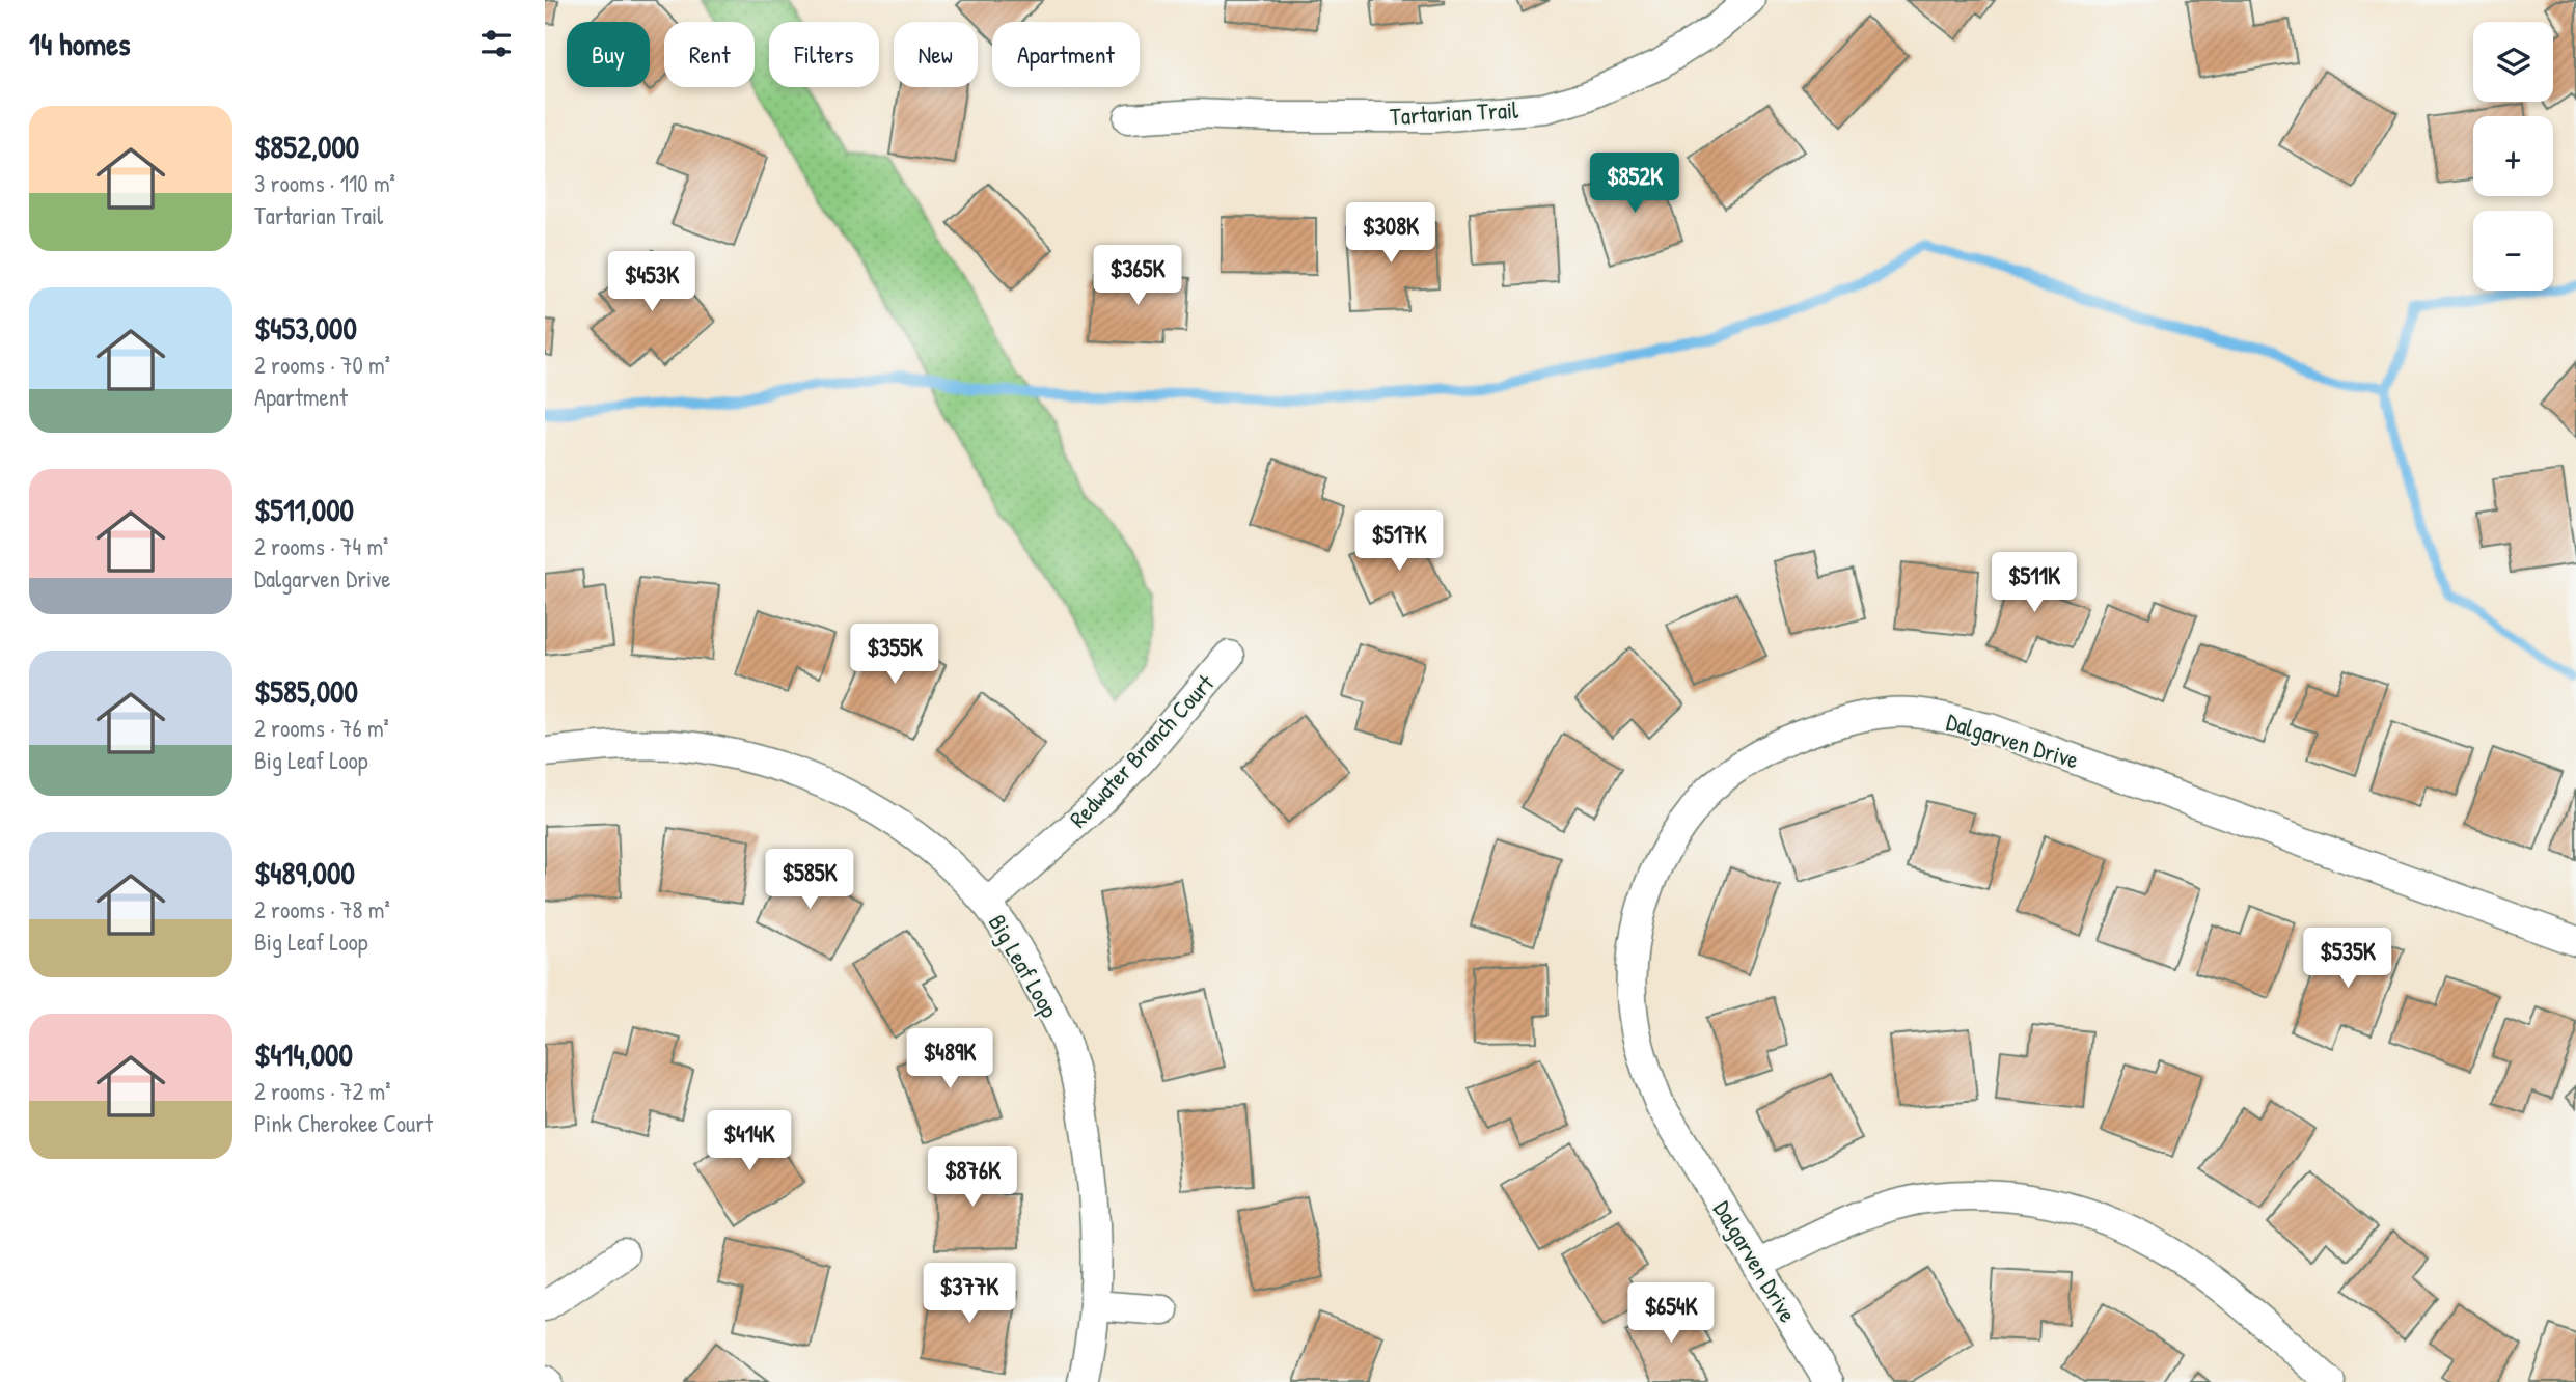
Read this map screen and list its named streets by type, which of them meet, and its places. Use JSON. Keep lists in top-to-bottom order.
{
  "streets": {
    "street": [
      "Tartarian Trail",
      "Dalgarven Drive",
      "Redwater Branch Court",
      "Big Leaf Loop"
    ]
  },
  "crossings": [
    ["Redwater Branch Court", "Big Leaf Loop"]
  ],
  "page": {
    "heading": "14 homes",
    "map_buttons": ["+", "−"],
    "chip": [
      "Buy",
      "Rent",
      "Filters",
      "New",
      "Apartment"
    ],
    "list": [
      {
        "name": "$852,000",
        "note": "3 rooms · 110 m² · Tartarian Trail"
      },
      {
        "name": "$453,000",
        "note": "2 rooms · 70 m² · Apartment"
      },
      {
        "name": "$511,000",
        "note": "2 rooms · 74 m² · Dalgarven Drive"
      },
      {
        "name": "$585,000",
        "note": "2 rooms · 76 m² · Big Leaf Loop"
      },
      {
        "name": "$489,000",
        "note": "2 rooms · 78 m² · Big Leaf Loop"
      },
      {
        "name": "$414,000",
        "note": "2 rooms · 72 m² · Pink Cherokee Court"
      }
    ],
    "price": [
      "$852K",
      "$308K",
      "$365K",
      "$453K",
      "$517K",
      "$511K",
      "$355K",
      "$585K",
      "$535K",
      "$489K",
      "$414K",
      "$876K",
      "$377K",
      "$654K"
    ]
  }
}
